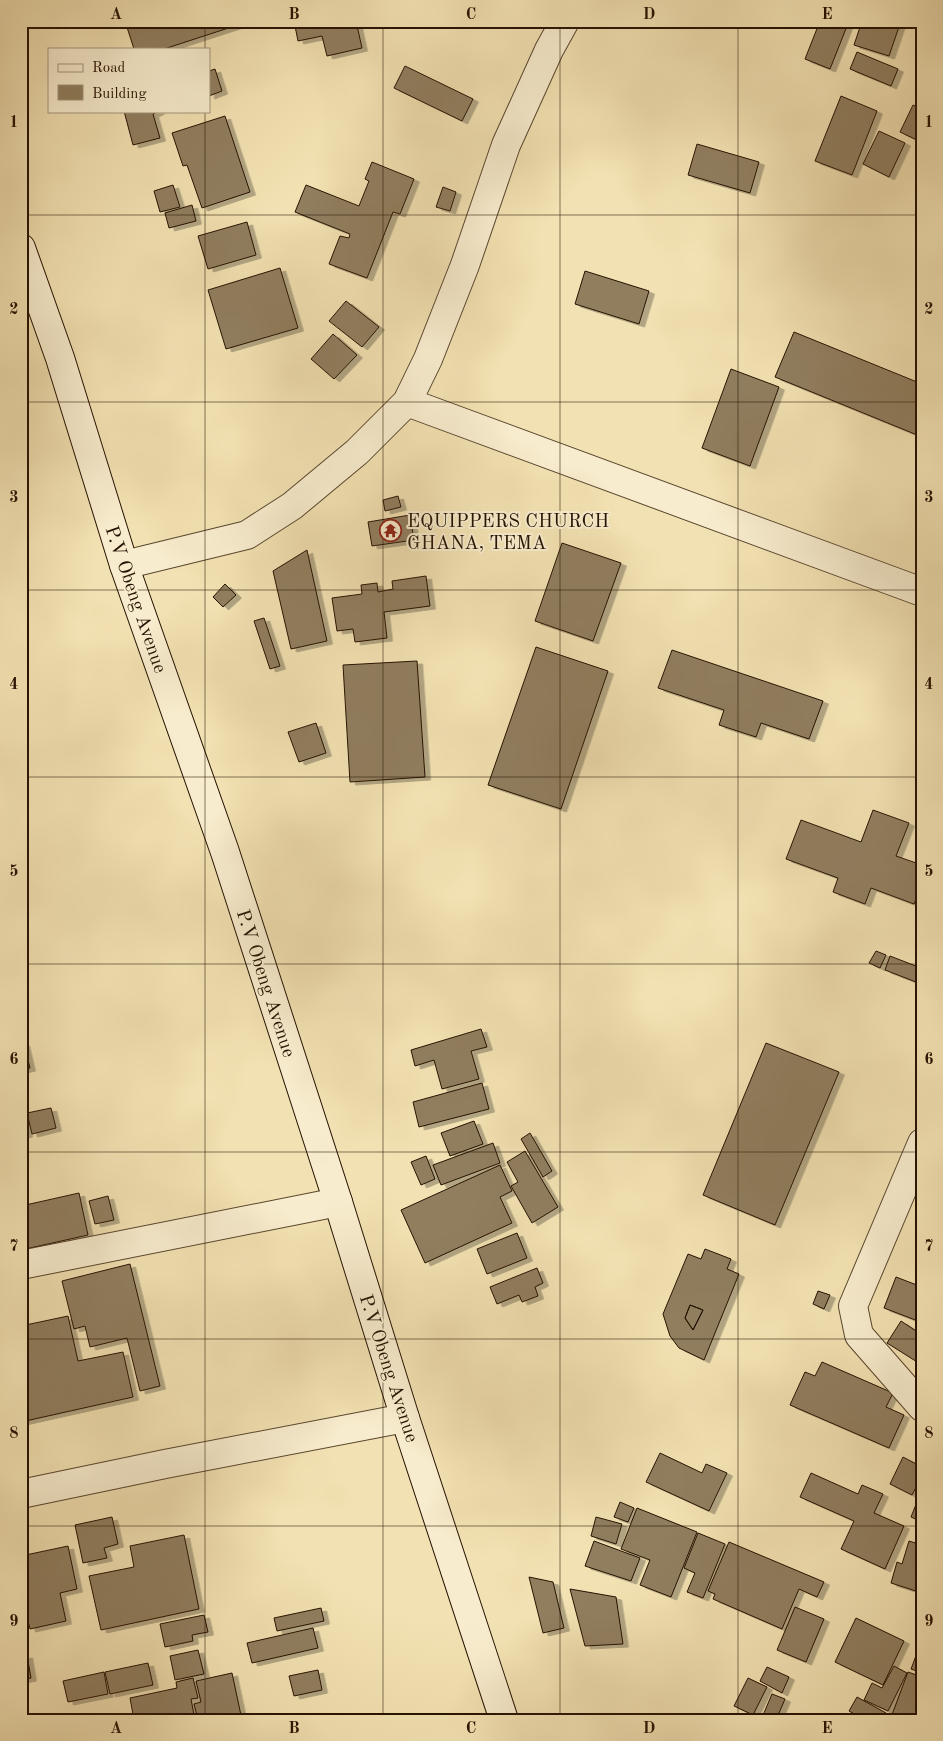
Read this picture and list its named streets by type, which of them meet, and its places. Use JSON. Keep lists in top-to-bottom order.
{
  "streets": {
    "street": ["P.V Obeng Avenue"]
  },
  "places": {
    "temple": ["EQUIPPERS CHURCH GHANA, TEMA"]
  },
  "legend": ["Road", "Building"],
  "grid": {
    "columns": [
      "A",
      "B",
      "C",
      "D",
      "E"
    ],
    "rows": [
      "1",
      "2",
      "3",
      "4",
      "5",
      "6",
      "7",
      "8",
      "9"
    ]
  }
}
